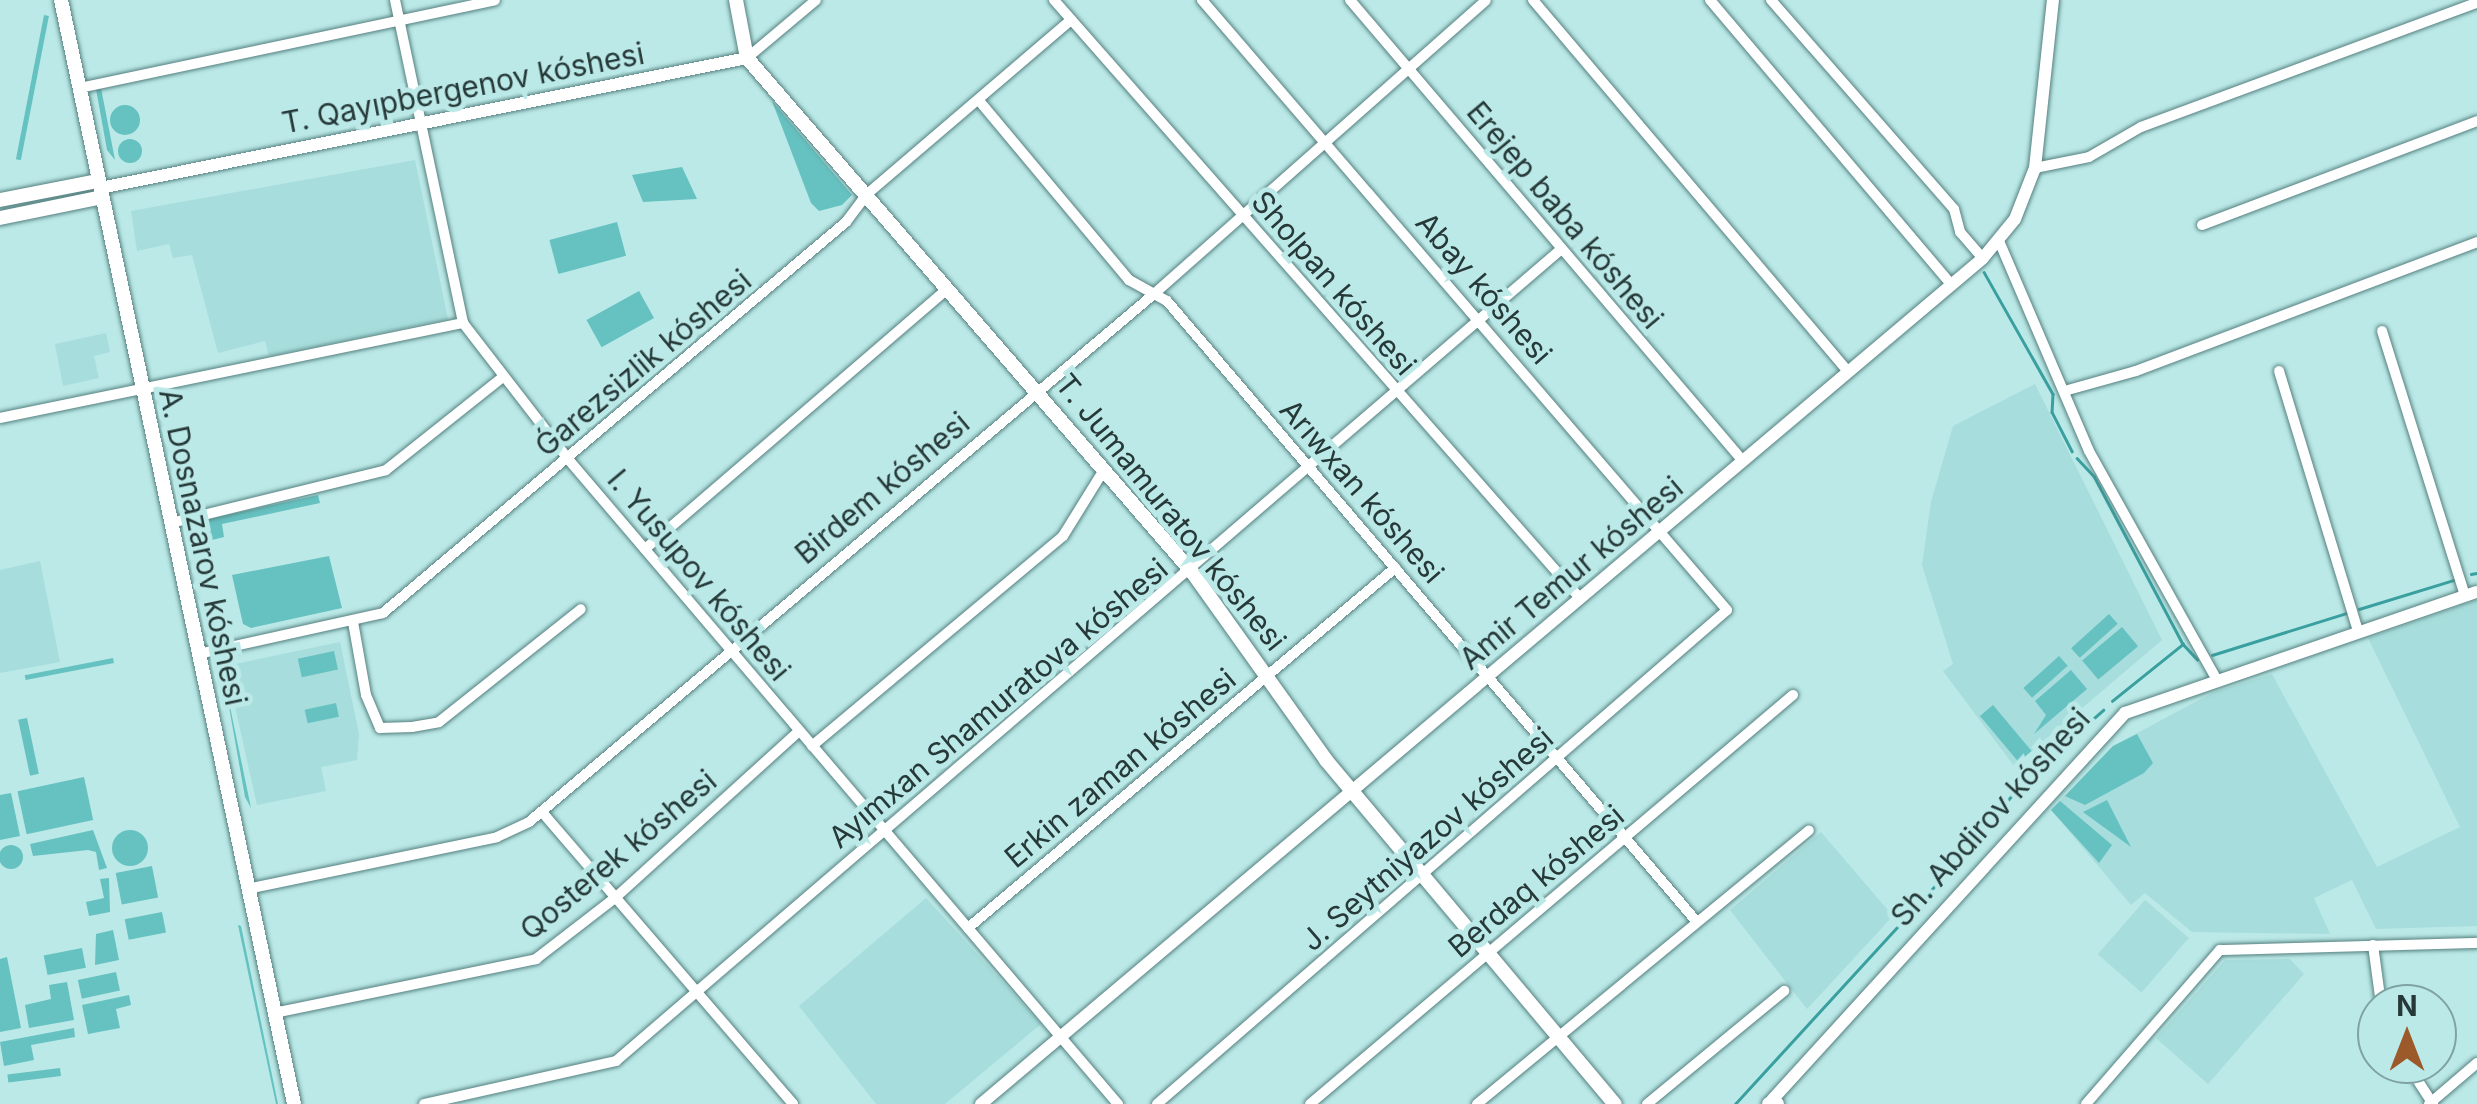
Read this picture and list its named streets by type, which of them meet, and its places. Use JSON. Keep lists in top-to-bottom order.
{
  "streets": {
    "main road": ["T. Qayıpbergenov kóshesi", "T. Jumamuratov kóshesi", "A. Dosnazarov kóshesi"],
    "street": [
      "Erejep baba kóshesi",
      "Sholpan kóshesi",
      "Abay kóshesi",
      "Ǵarezsizlik kóshesi",
      "Birdem kóshesi",
      "Arıwxan kóshesi",
      "Amir Temur kóshesi",
      "I. Yusupov kóshesi",
      "Ayımxan Shamuratova kóshesi",
      "Erkin zaman kóshesi",
      "Sh. Abdirov kóshesi",
      "J. Seytniyazov kóshesi",
      "Qosterek kóshesi",
      "Berdaq kóshesi"
    ]
  },
  "crossings": [
    ["T. Qayıpbergenov kóshesi", "T. Jumamuratov kóshesi"],
    ["T. Qayıpbergenov kóshesi", "A. Dosnazarov kóshesi"],
    ["T. Qayıpbergenov kóshesi", "I. Yusupov kóshesi"],
    ["Erejep baba kóshesi", "Birdem kóshesi"],
    ["Erejep baba kóshesi", "Amir Temur kóshesi"],
    ["Erejep baba kóshesi", "Ayımxan Shamuratova kóshesi"],
    ["Sholpan kóshesi", "Ǵarezsizlik kóshesi"],
    ["Sholpan kóshesi", "Birdem kóshesi"],
    ["Sholpan kóshesi", "Amir Temur kóshesi"],
    ["Sholpan kóshesi", "Ayımxan Shamuratova kóshesi"],
    ["Abay kóshesi", "Birdem kóshesi"],
    ["Abay kóshesi", "Amir Temur kóshesi"],
    ["Abay kóshesi", "Ayımxan Shamuratova kóshesi"],
    ["Abay kóshesi", "J. Seytniyazov kóshesi"],
    ["Ǵarezsizlik kóshesi", "Arıwxan kóshesi"],
    ["Ǵarezsizlik kóshesi", "T. Jumamuratov kóshesi"],
    ["Ǵarezsizlik kóshesi", "A. Dosnazarov kóshesi"],
    ["Ǵarezsizlik kóshesi", "I. Yusupov kóshesi"],
    ["Birdem kóshesi", "Arıwxan kóshesi"],
    ["Birdem kóshesi", "T. Jumamuratov kóshesi"],
    ["Birdem kóshesi", "A. Dosnazarov kóshesi"],
    ["Birdem kóshesi", "I. Yusupov kóshesi"],
    ["Arıwxan kóshesi", "Amir Temur kóshesi"],
    ["Arıwxan kóshesi", "Ayımxan Shamuratova kóshesi"],
    ["Arıwxan kóshesi", "Erkin zaman kóshesi"],
    ["Arıwxan kóshesi", "J. Seytniyazov kóshesi"],
    ["Arıwxan kóshesi", "Berdaq kóshesi"],
    ["T. Jumamuratov kóshesi", "Amir Temur kóshesi"],
    ["T. Jumamuratov kóshesi", "Ayımxan Shamuratova kóshesi"],
    ["T. Jumamuratov kóshesi", "Erkin zaman kóshesi"],
    ["T. Jumamuratov kóshesi", "J. Seytniyazov kóshesi"],
    ["T. Jumamuratov kóshesi", "Berdaq kóshesi"],
    ["A. Dosnazarov kóshesi", "Qosterek kóshesi"],
    ["Amir Temur kóshesi", "I. Yusupov kóshesi"],
    ["I. Yusupov kóshesi", "Ayımxan Shamuratova kóshesi"],
    ["I. Yusupov kóshesi", "Erkin zaman kóshesi"],
    ["I. Yusupov kóshesi", "Qosterek kóshesi"]
  ],
  "north": "top"
}
